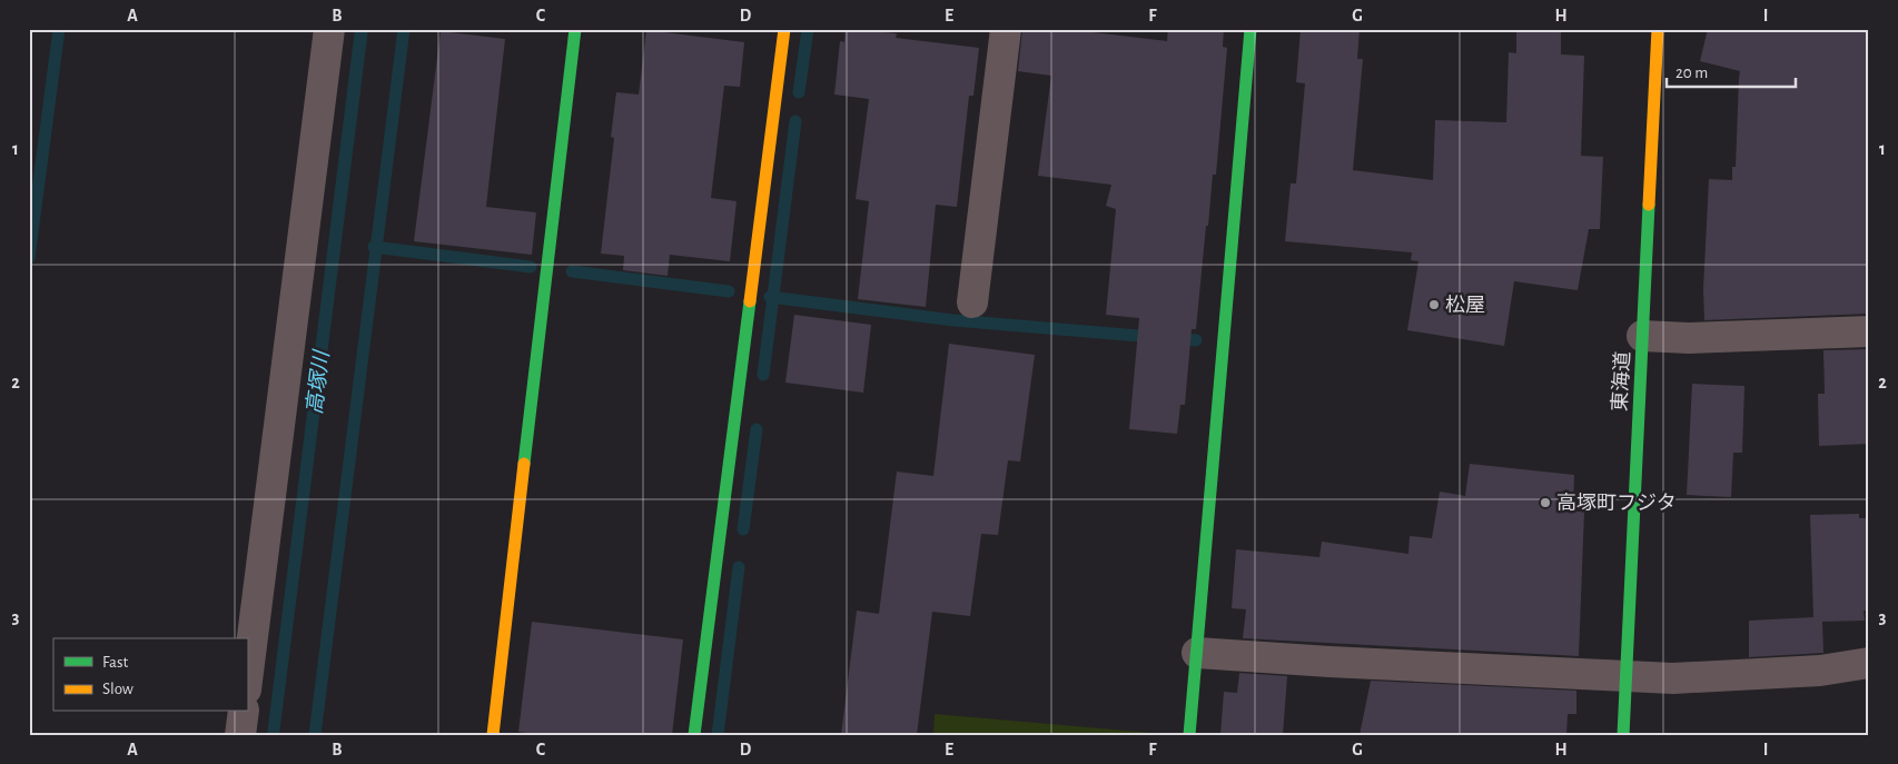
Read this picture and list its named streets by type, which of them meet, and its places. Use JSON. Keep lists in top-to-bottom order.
{
  "streets": {
    "main road": ["東海道"]
  },
  "water": ["高塚川"],
  "places": ["松屋", "高塚町フジタ"],
  "legend": ["Fast", "Slow"],
  "scale_bar": "20 m",
  "grid": {
    "columns": [
      "A",
      "B",
      "C",
      "D",
      "E",
      "F",
      "G",
      "H",
      "I"
    ],
    "rows": ["1", "2", "3"]
  }
}
